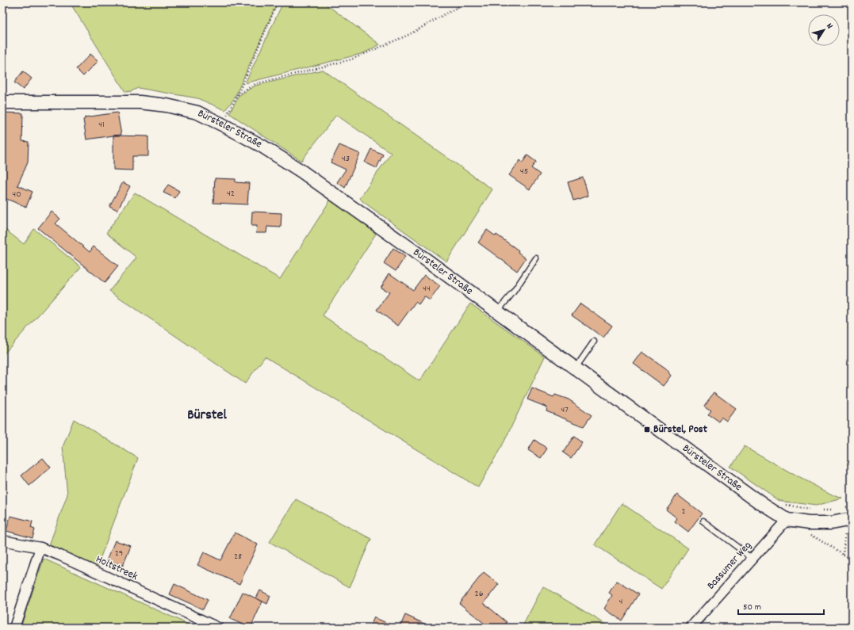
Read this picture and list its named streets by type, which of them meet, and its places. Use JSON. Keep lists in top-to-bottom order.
{
  "streets": {
    "street": ["Bürsteler Straße", "Bassumer Weg", "Holtstreek"]
  },
  "crossings": [
    ["Bürsteler Straße", "Bassumer Weg"]
  ],
  "districts": ["Bürstel"],
  "places": {
    "transit": ["Bürstel, Post"]
  },
  "house_numbers": [
    "41",
    "43",
    "45",
    "42",
    "40",
    "44",
    "47",
    "2",
    "29",
    "28",
    "26",
    "4"
  ],
  "scale_bar": "50 m",
  "north": "top right"
}
